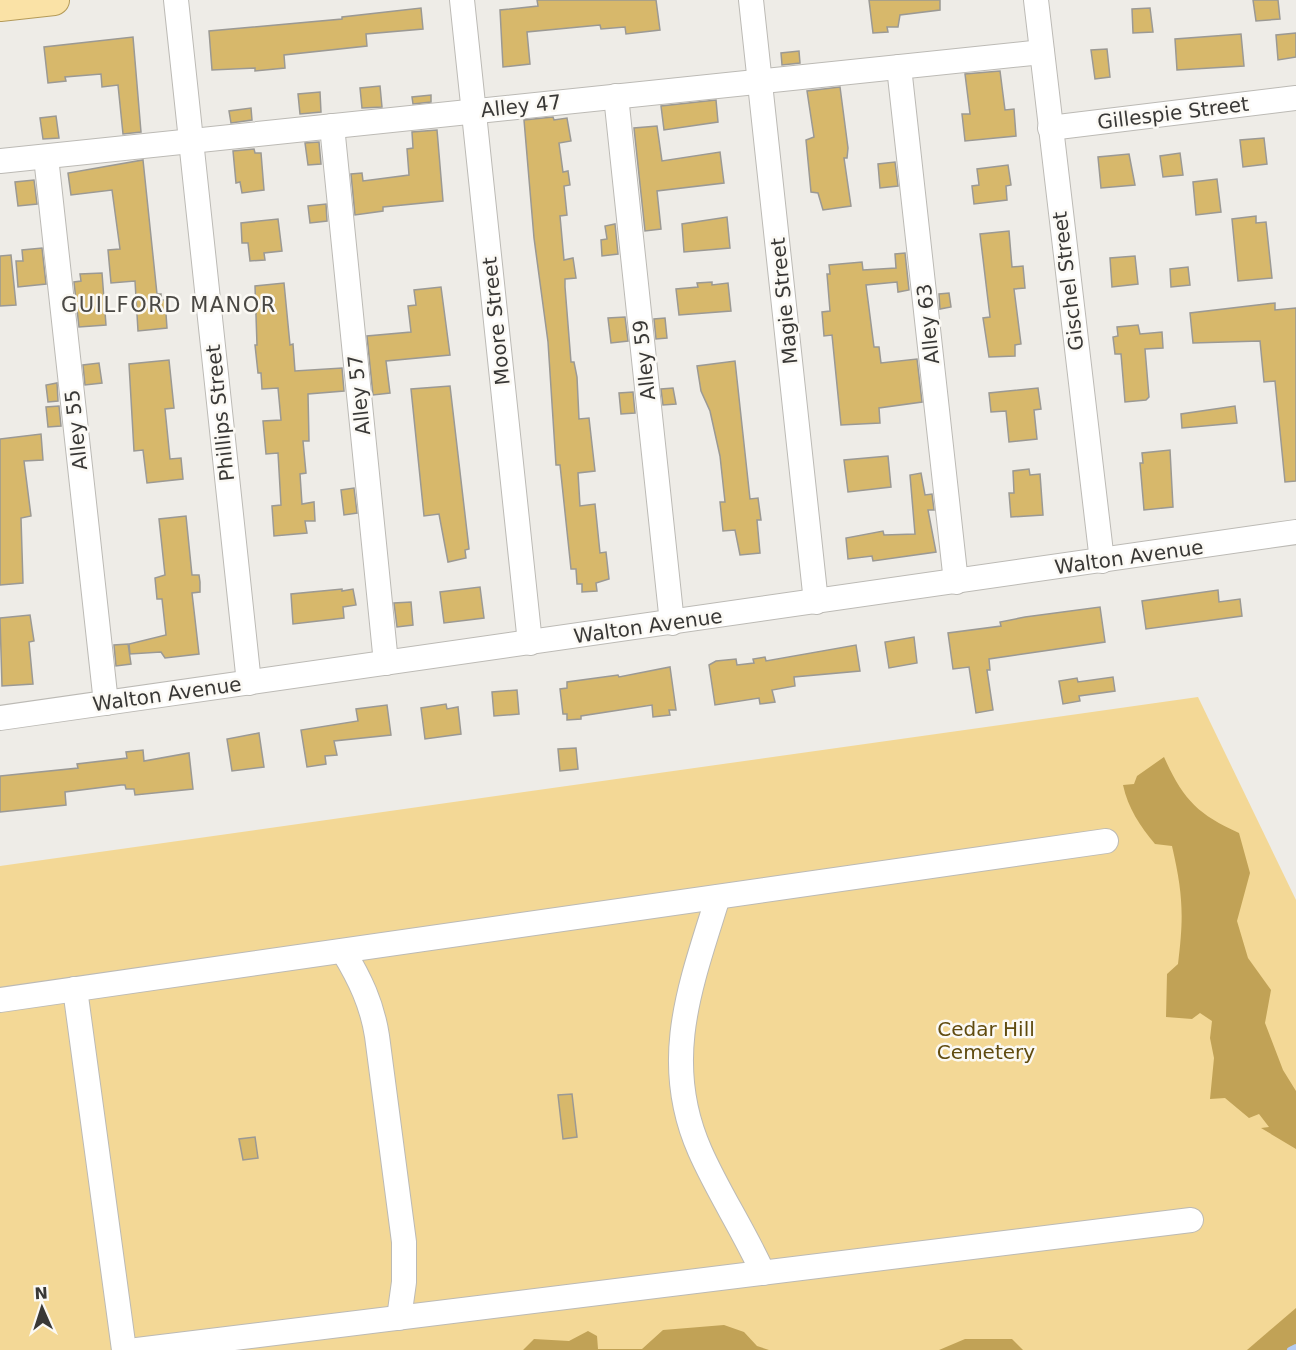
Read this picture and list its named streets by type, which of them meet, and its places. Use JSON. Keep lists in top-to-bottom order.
{
  "streets": {
    "street": [
      "Alley 47",
      "Gillespie Street",
      "Gischel Street",
      "Magie Street",
      "Moore Street",
      "Alley 63",
      "Alley 59",
      "Alley 57",
      "Phillips Street",
      "Alley 55",
      "Walton Avenue"
    ]
  },
  "crossings": [
    ["Alley 47", "Gischel Street"],
    ["Alley 47", "Magie Street"],
    ["Alley 47", "Moore Street"],
    ["Alley 47", "Alley 63"],
    ["Alley 47", "Alley 59"],
    ["Alley 47", "Alley 57"],
    ["Alley 47", "Phillips Street"],
    ["Alley 47", "Alley 55"],
    ["Gillespie Street", "Gischel Street"],
    ["Gischel Street", "Walton Avenue"],
    ["Magie Street", "Walton Avenue"],
    ["Moore Street", "Walton Avenue"],
    ["Alley 63", "Walton Avenue"],
    ["Alley 59", "Walton Avenue"],
    ["Alley 57", "Walton Avenue"],
    ["Phillips Street", "Walton Avenue"],
    ["Alley 55", "Walton Avenue"]
  ],
  "districts": ["GUILFORD MANOR"],
  "parks": ["Cedar Hill Cemetery"],
  "north": "top"
}
